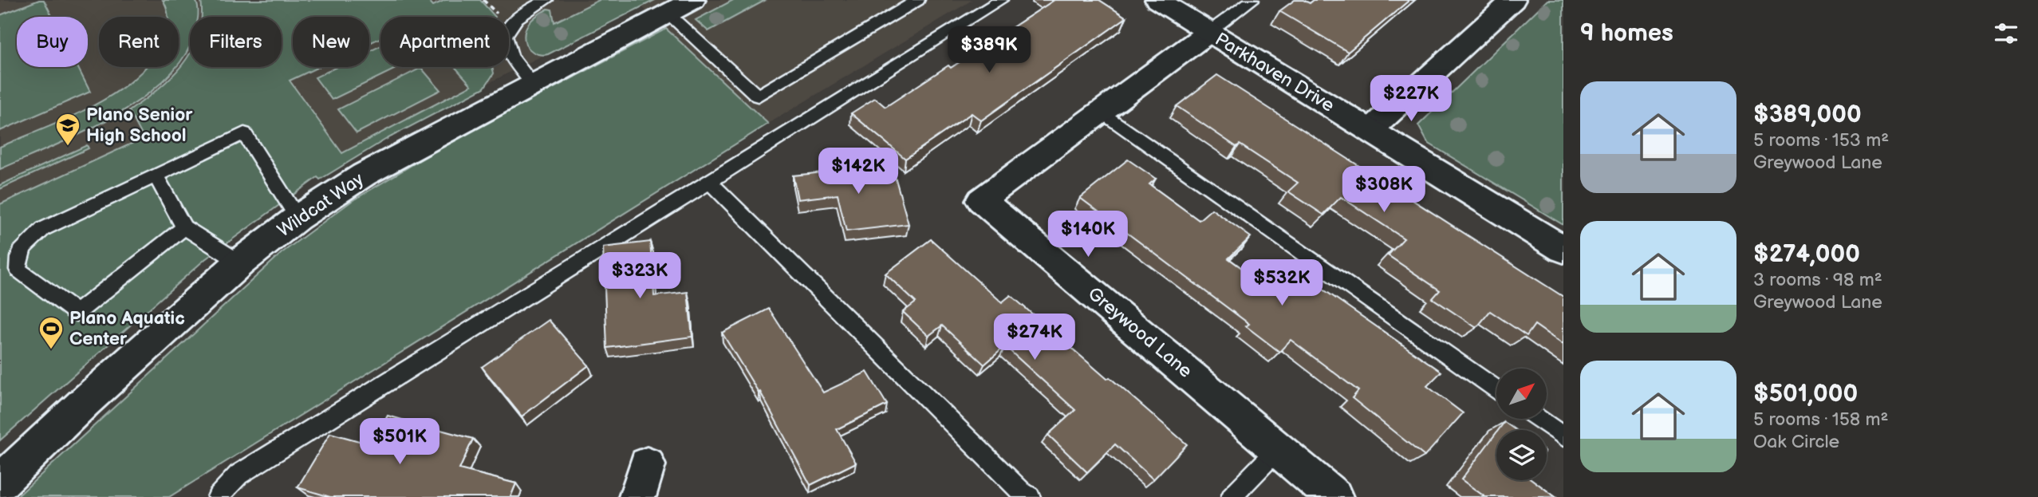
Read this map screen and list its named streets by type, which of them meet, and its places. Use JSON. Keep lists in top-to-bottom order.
{
  "streets": {
    "street": ["Parkhaven Drive", "Wildcat Way", "Greywood Lane"]
  },
  "crossings": [
    ["Parkhaven Drive", "Greywood Lane"]
  ],
  "places": {
    "school or university": ["Plano Senior High School"],
    "sports": ["Plano Aquatic Center"]
  },
  "north": "top right",
  "page": {
    "heading": "9 homes",
    "chip": [
      "Buy",
      "Rent",
      "Filters",
      "New",
      "Apartment"
    ],
    "price": [
      "$389K",
      "$227K",
      "$142K",
      "$308K",
      "$140K",
      "$323K",
      "$532K",
      "$274K",
      "$501K"
    ],
    "list": [
      {
        "name": "$389,000",
        "note": "5 rooms · 153 m² · Greywood Lane"
      },
      {
        "name": "$274,000",
        "note": "3 rooms · 98 m² · Greywood Lane"
      },
      {
        "name": "$501,000",
        "note": "5 rooms · 158 m² · Oak Circle"
      }
    ]
  }
}
